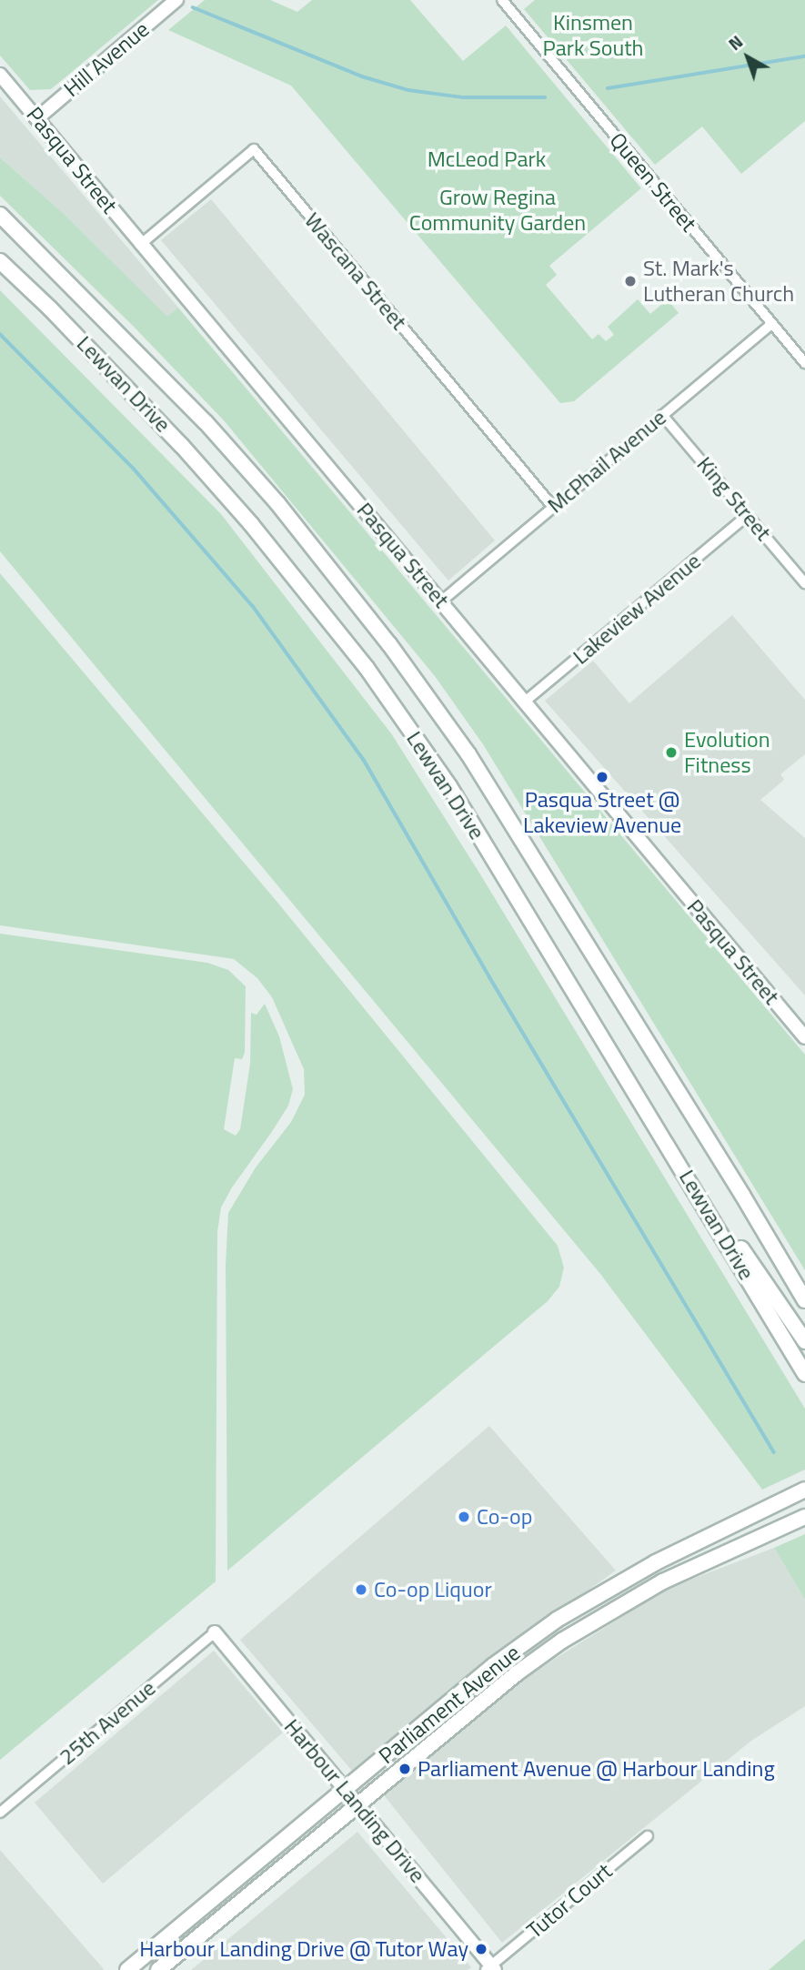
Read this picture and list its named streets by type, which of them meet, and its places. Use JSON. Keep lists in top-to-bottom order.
{
  "streets": {
    "main road": ["Lewvan Drive", "Parliament Avenue"],
    "street": [
      "Hill Avenue",
      "Pasqua Street",
      "Queen Street",
      "Wascana Street",
      "McPhail Avenue",
      "King Street",
      "Lakeview Avenue",
      "25th Avenue",
      "Harbour Landing Drive",
      "Tutor Court"
    ]
  },
  "crossings": [
    ["Hill Avenue", "Pasqua Street"],
    ["Pasqua Street", "Wascana Street"],
    ["Pasqua Street", "McPhail Avenue"],
    ["Pasqua Street", "Lakeview Avenue"],
    ["Queen Street", "McPhail Avenue"],
    ["Wascana Street", "McPhail Avenue"],
    ["McPhail Avenue", "King Street"],
    ["King Street", "Lakeview Avenue"],
    ["Parliament Avenue", "Harbour Landing Drive"],
    ["25th Avenue", "Harbour Landing Drive"],
    ["Harbour Landing Drive", "Tutor Court"]
  ],
  "parks": ["Kinsmen Park South", "McLeod Park", "Grow Regina Community Garden"],
  "places": [
    "St. Mark's Lutheran Church",
    "Evolution Fitness",
    "Pasqua Street @ Lakeview Avenue",
    "Co-op",
    "Co-op Liquor",
    "Parliament Avenue @ Harbour Landing",
    "Harbour Landing Drive @ Tutor Way"
  ],
  "north": "top left"
}
